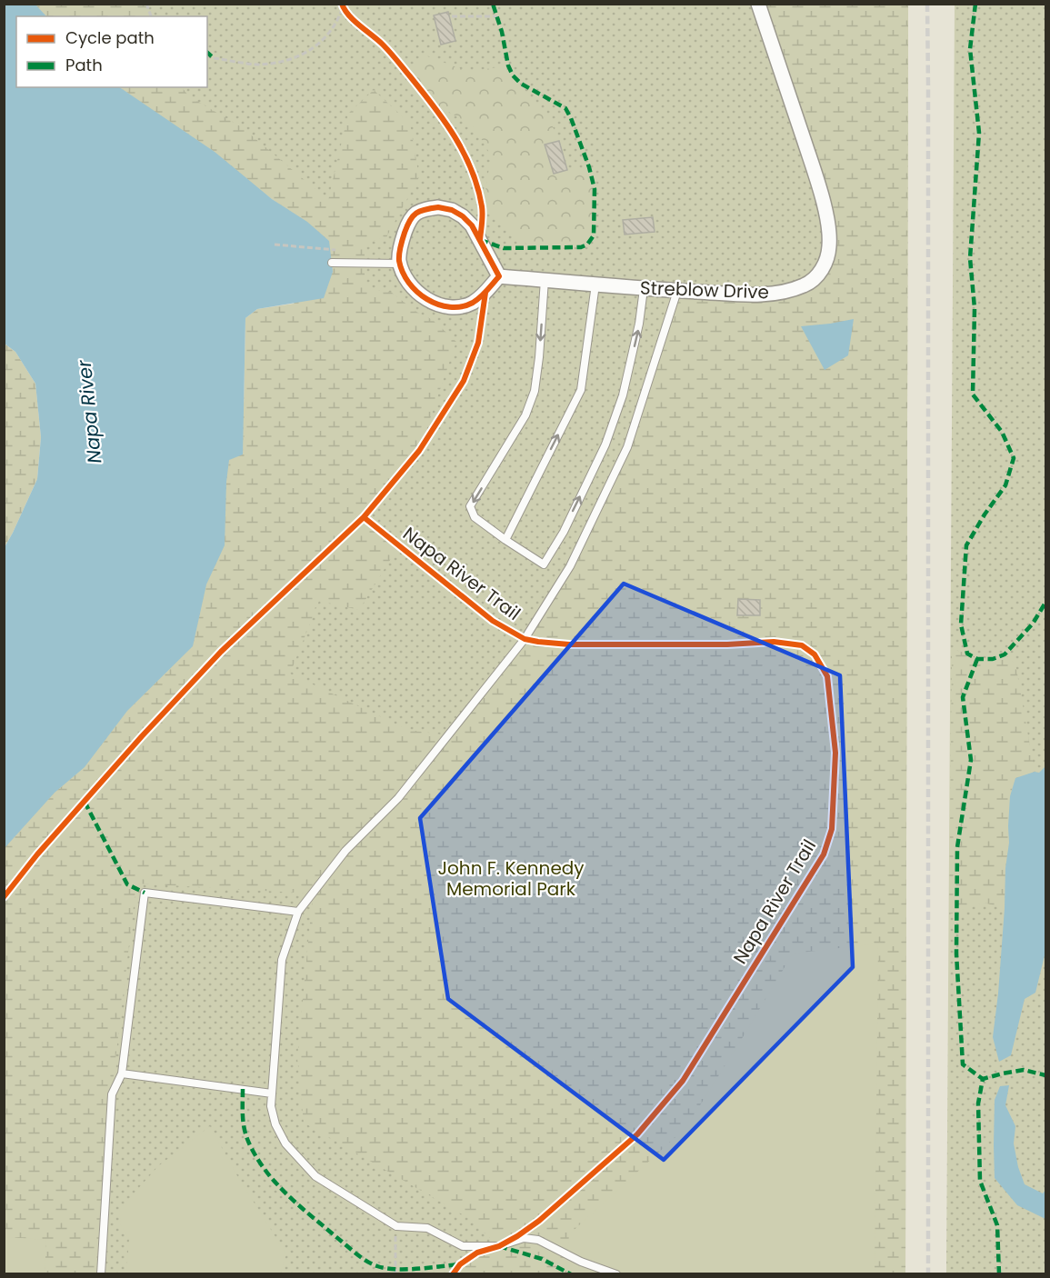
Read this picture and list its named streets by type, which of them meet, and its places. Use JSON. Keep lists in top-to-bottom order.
{
  "streets": {
    "street": ["Streblow Drive"],
    "cycle path": ["Napa River Trail"]
  },
  "water": ["Napa River"],
  "parks": ["John F. Kennedy Memorial Park"],
  "legend": ["Cycle path", "Path"]
}
